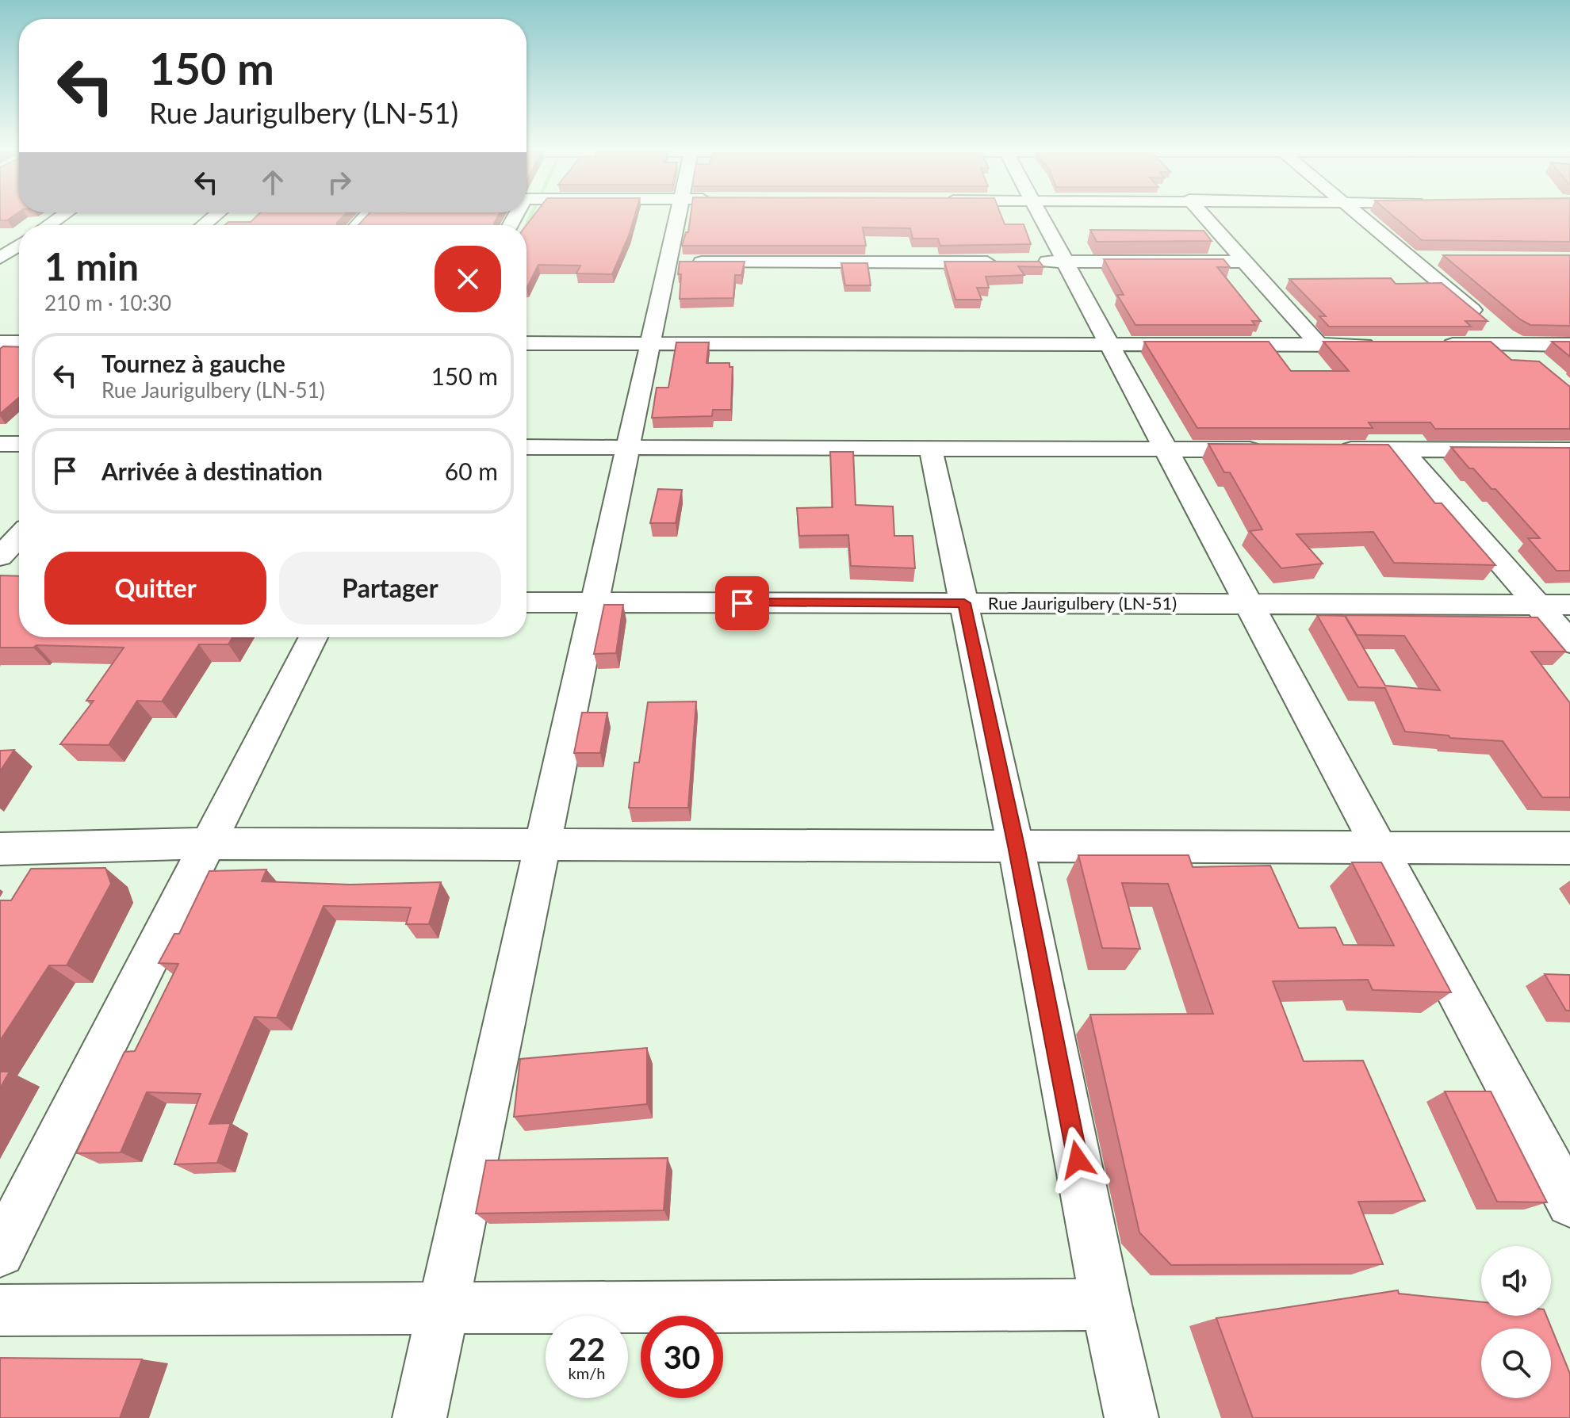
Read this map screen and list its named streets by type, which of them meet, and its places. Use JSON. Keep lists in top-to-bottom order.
{
  "streets": {
    "street": ["Rue Jaurigulbery (LN-51)"]
  },
  "page": {
    "turn": ["150 m", "Rue Jaurigulbery (LN-51)"],
    "heading": ["1 min", "210 m · 10:30"],
    "list": [
      {
        "name": "Tournez à gauche",
        "note": "Rue Jaurigulbery (LN-51)",
        "value": "150 m"
      },
      {
        "name": "Arrivée à destination",
        "value": "60 m"
      }
    ],
    "buttons": ["Quitter", "Partager"],
    "speed": "22 km/h",
    "limit": "30"
  }
}
